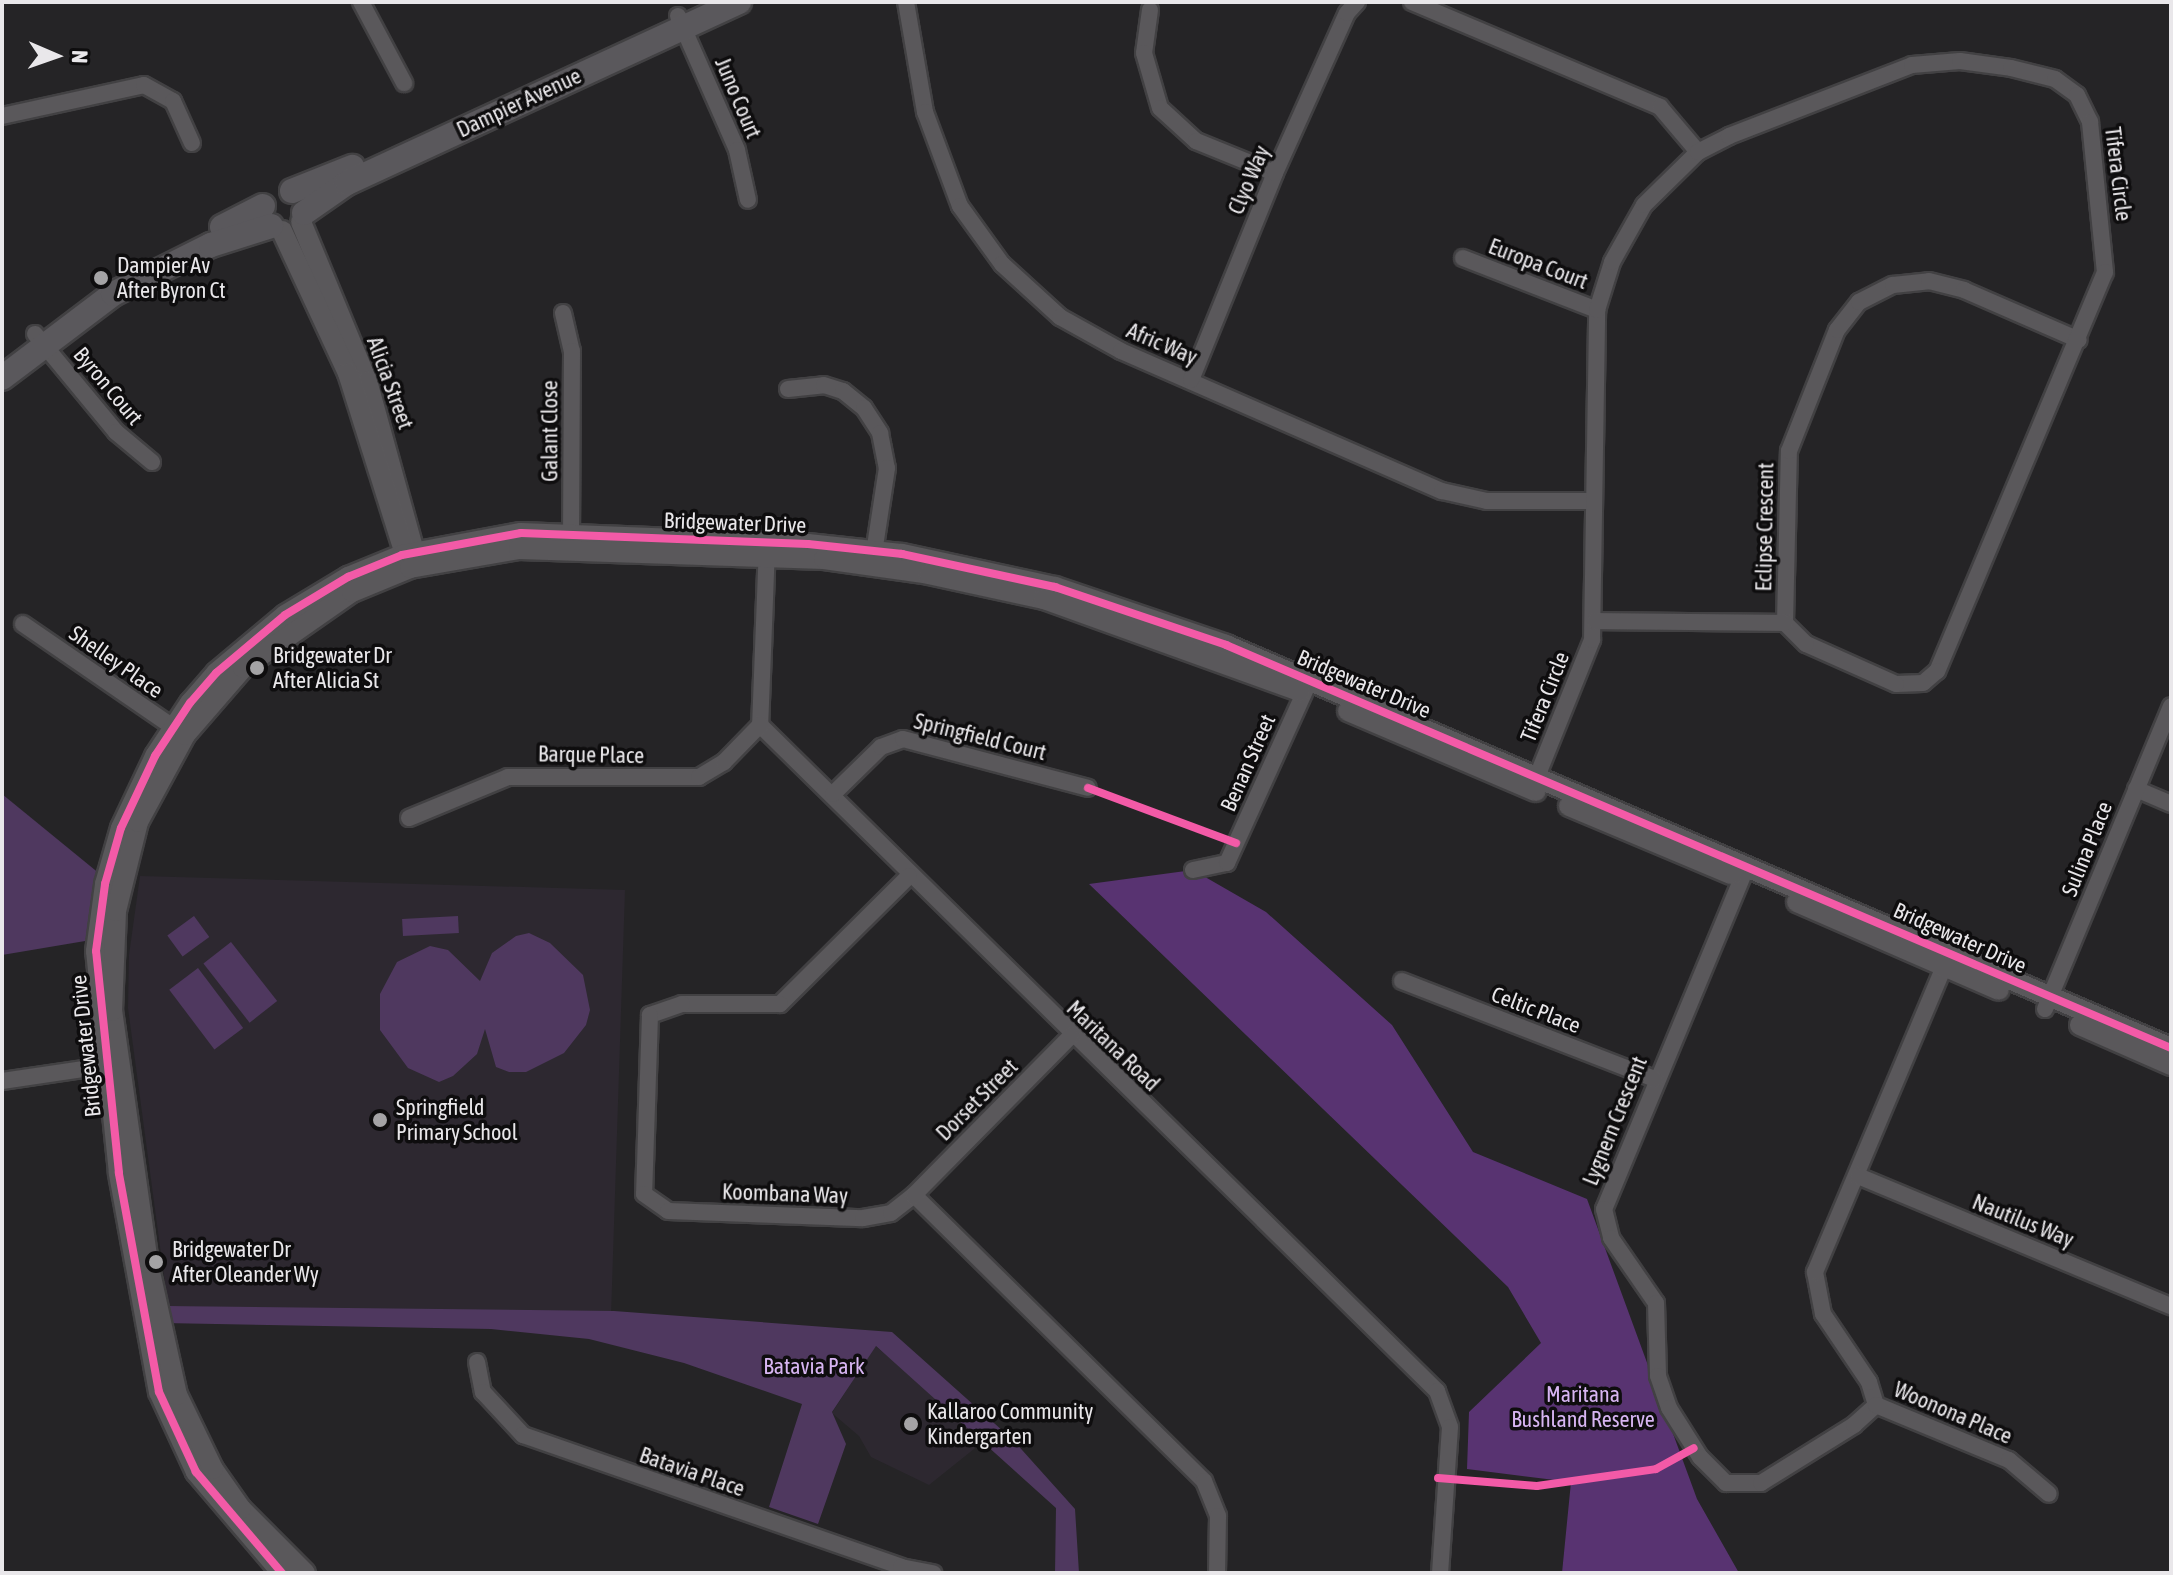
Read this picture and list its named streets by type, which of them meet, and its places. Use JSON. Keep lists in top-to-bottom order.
{
  "streets": {
    "main road": ["Dampier Avenue"],
    "street": [
      "Juno Court",
      "Tifera Circle",
      "Clyo Way",
      "Europa Court",
      "Afric Way",
      "Alicia Street",
      "Byron Court",
      "Galant Close",
      "Bridgewater Drive",
      "Eclipse Crescent",
      "Shelley Place",
      "Springfield Court",
      "Barque Place",
      "Benan Street",
      "Sulina Place",
      "Celtic Place",
      "Maritana Road",
      "Dorset Street",
      "Lygnern Crescent",
      "Koombana Way",
      "Nautilus Way",
      "Woonona Place",
      "Batavia Place"
    ]
  },
  "crossings": [
    ["Juno Court", "Dampier Avenue"],
    ["Dampier Avenue", "Alicia Street"],
    ["Dampier Avenue", "Byron Court"],
    ["Tifera Circle", "Europa Court"],
    ["Tifera Circle", "Afric Way"],
    ["Tifera Circle", "Bridgewater Drive"],
    ["Tifera Circle", "Eclipse Crescent"],
    ["Clyo Way", "Afric Way"],
    ["Alicia Street", "Bridgewater Drive"],
    ["Galant Close", "Bridgewater Drive"],
    ["Bridgewater Drive", "Shelley Place"],
    ["Bridgewater Drive", "Benan Street"],
    ["Bridgewater Drive", "Sulina Place"],
    ["Bridgewater Drive", "Lygnern Crescent"],
    ["Springfield Court", "Maritana Road"],
    ["Barque Place", "Maritana Road"],
    ["Celtic Place", "Lygnern Crescent"],
    ["Maritana Road", "Dorset Street"],
    ["Maritana Road", "Koombana Way"],
    ["Dorset Street", "Koombana Way"],
    ["Lygnern Crescent", "Woonona Place"]
  ],
  "parks": ["Batavia Park", "Maritana Bushland Reserve"],
  "places": [
    "Dampier Av After Byron Ct",
    "Bridgewater Dr After Alicia St",
    "Springfield Primary School",
    "Bridgewater Dr After Oleander Wy",
    "Kallaroo Community Kindergarten"
  ],
  "north": "right"
}
